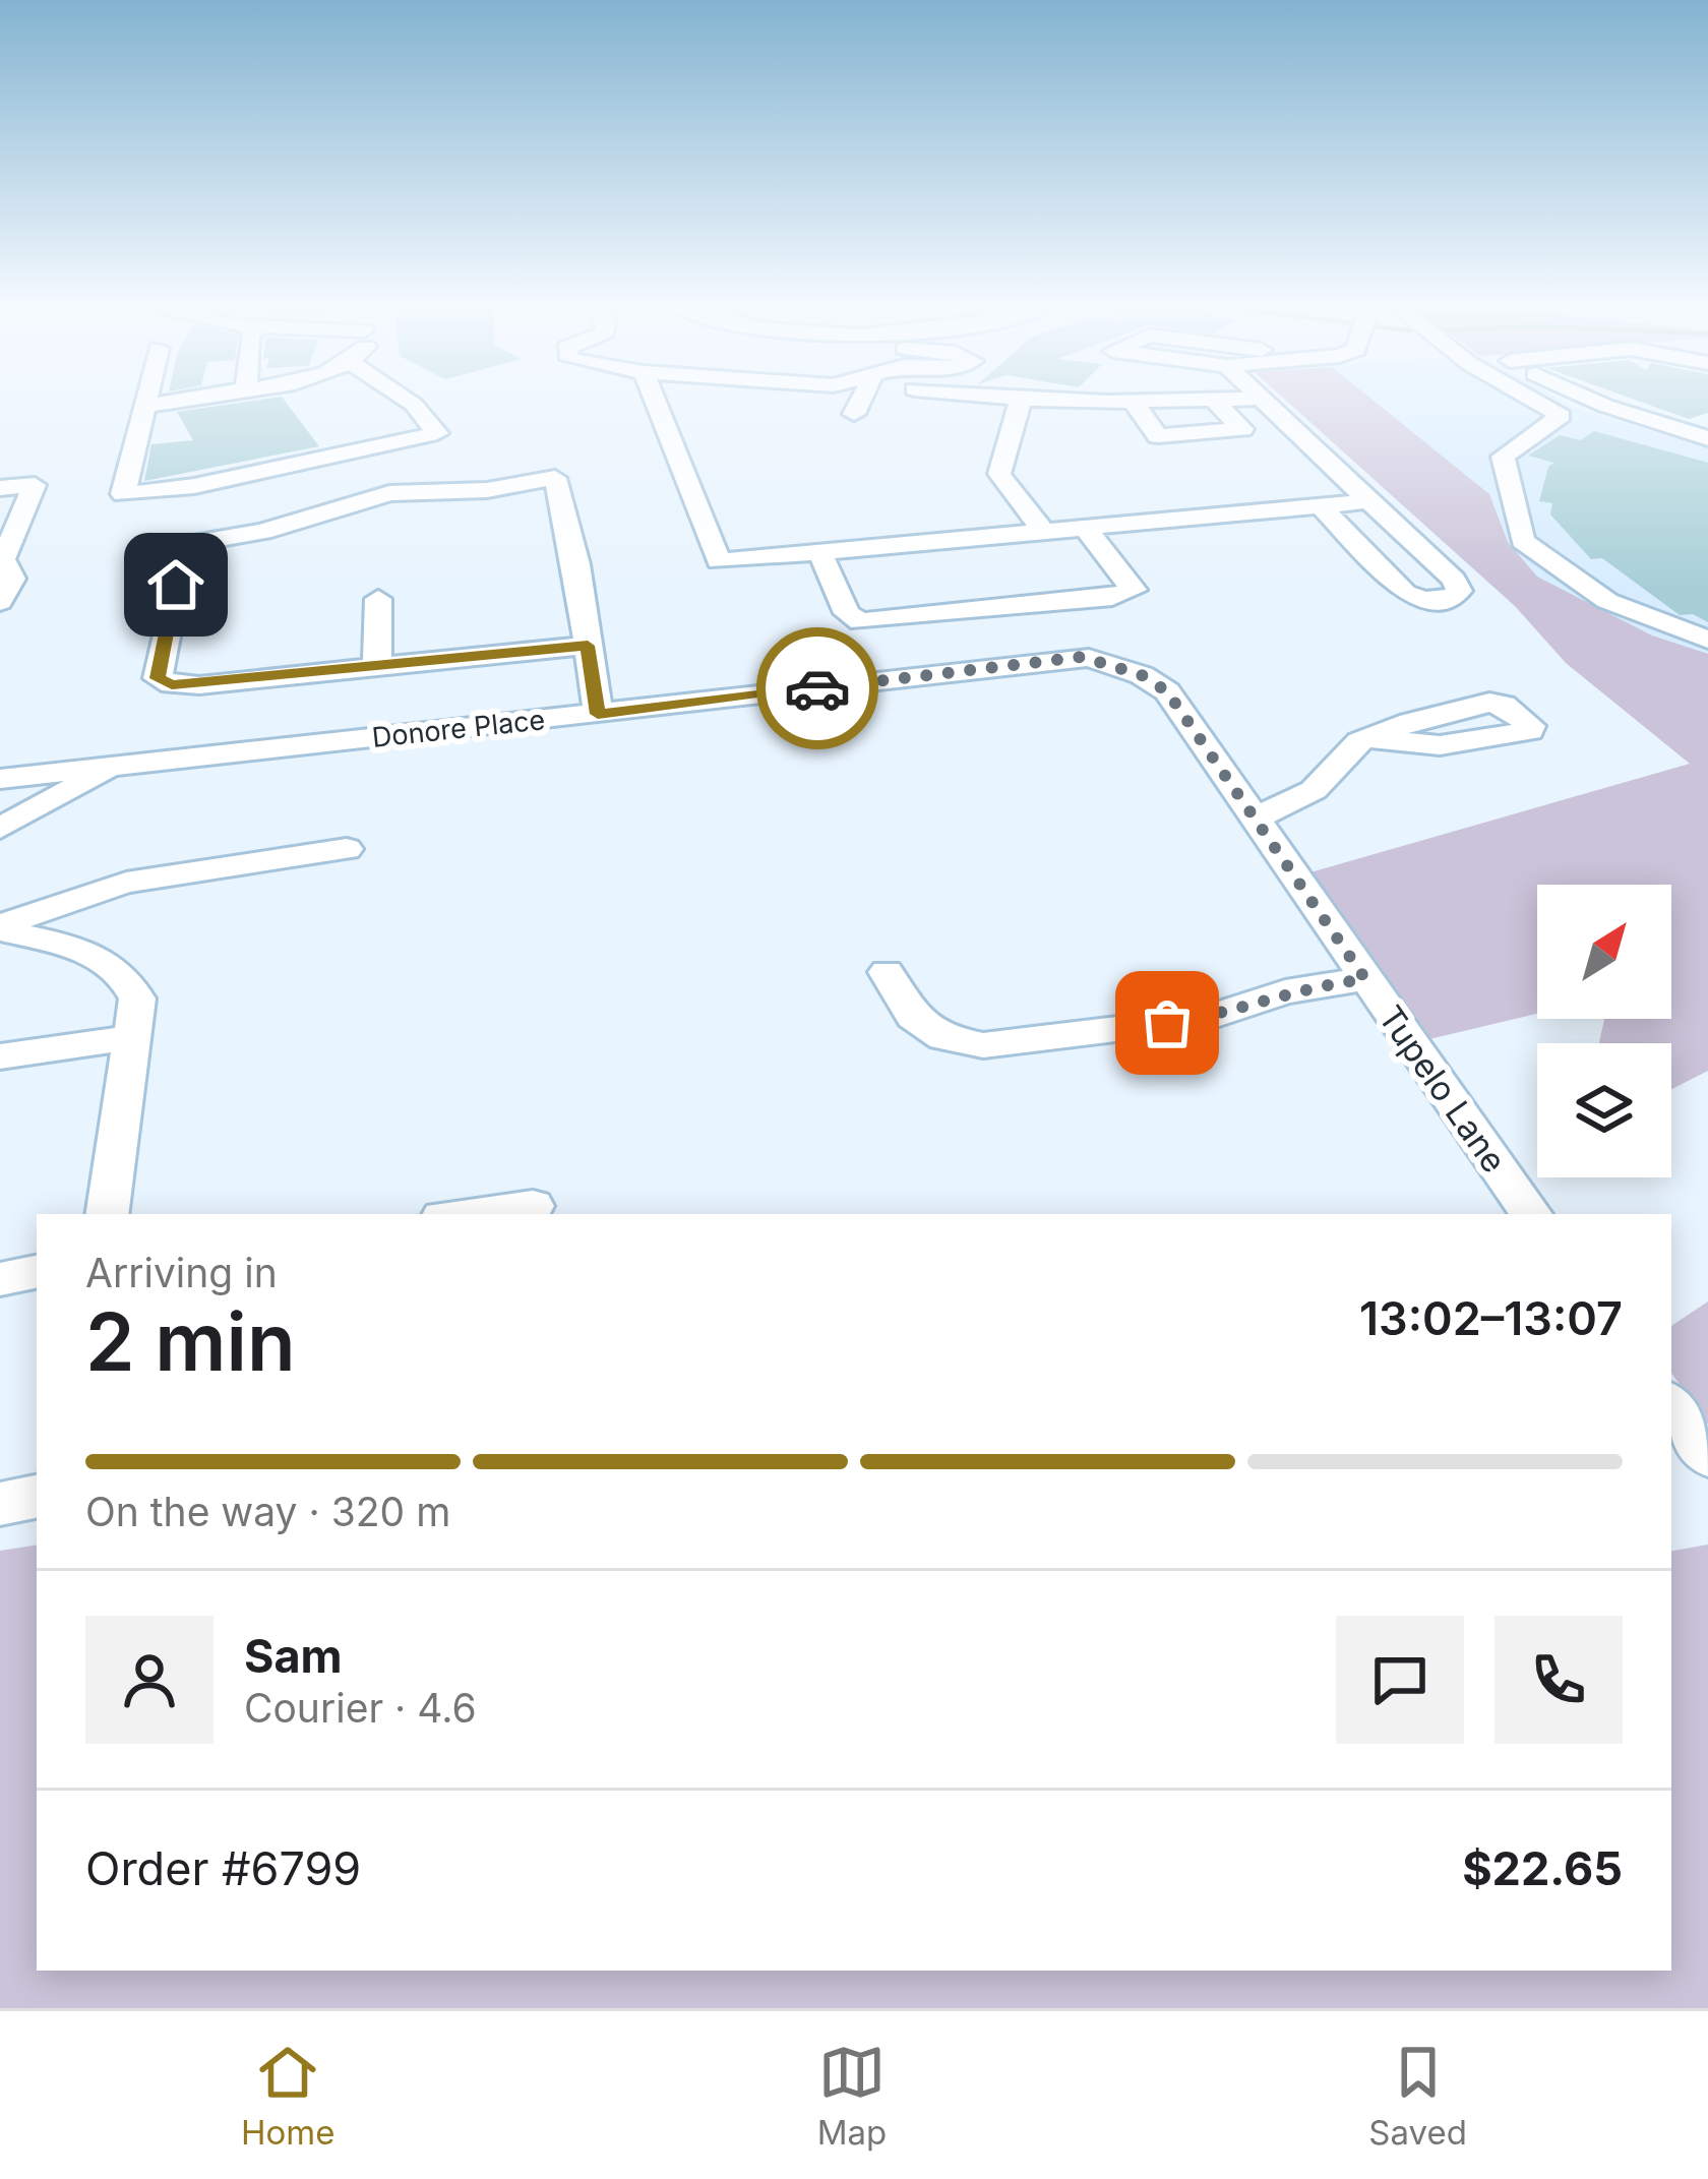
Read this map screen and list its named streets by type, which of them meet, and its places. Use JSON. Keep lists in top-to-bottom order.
{
  "streets": {
    "street": ["Donore Place", "Tupelo Lane"]
  },
  "crossings": [
    ["Donore Place", "Tupelo Lane"]
  ],
  "north": "top right",
  "page": {
    "heading": ["2 min", "Arriving in", "13:02–13:07"],
    "panel": [
      "Sam",
      "Courier · 4.6",
      "Order #6799",
      "$22.65"
    ],
    "bar": "On the way · 320 m",
    "tabs": ["Home", "Map", "Saved"]
  }
}
